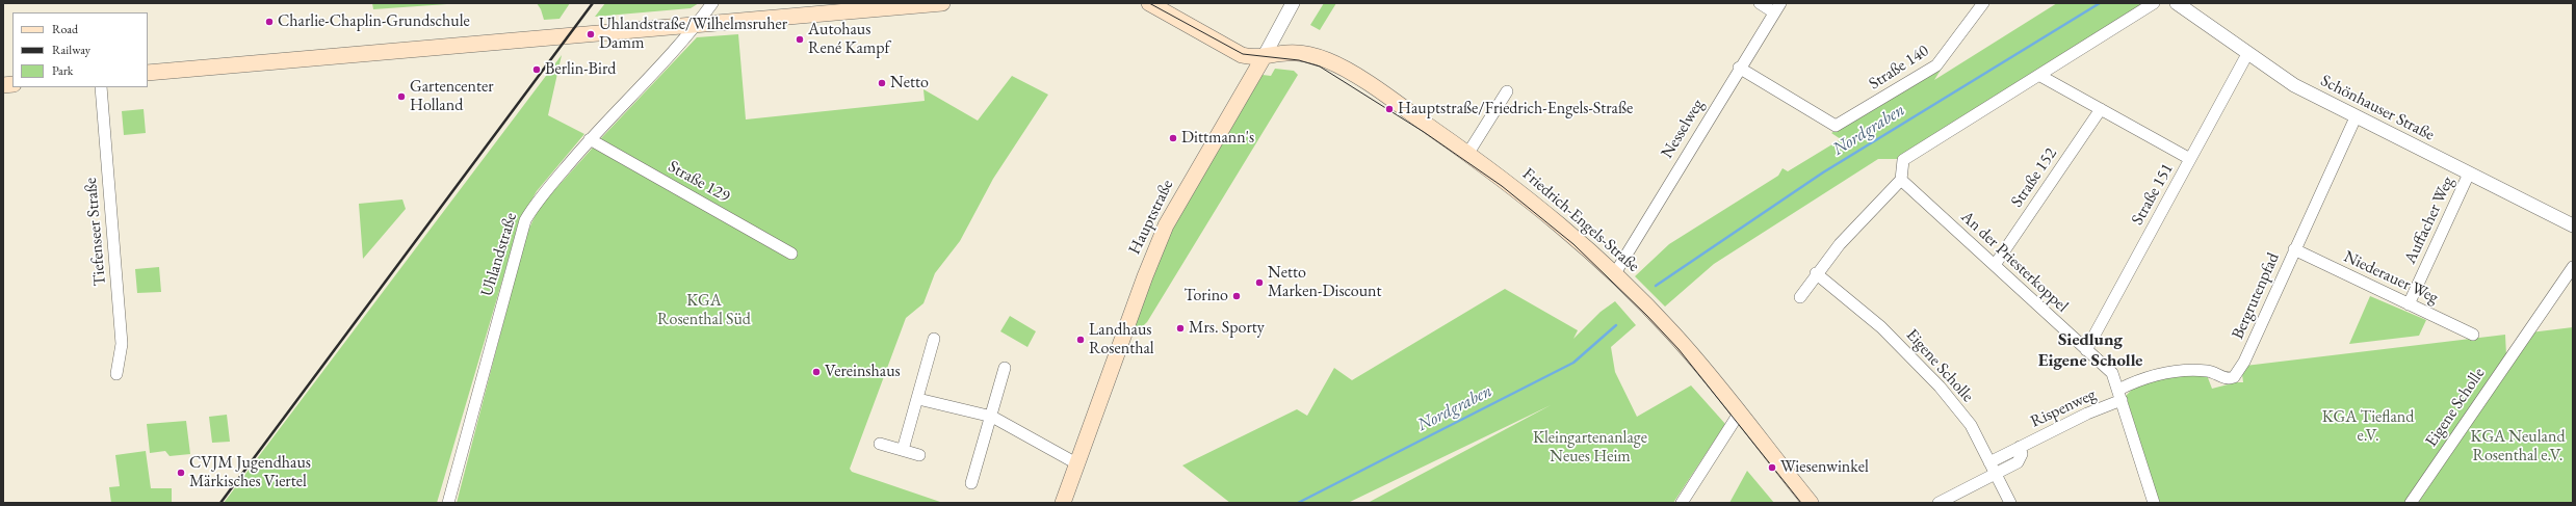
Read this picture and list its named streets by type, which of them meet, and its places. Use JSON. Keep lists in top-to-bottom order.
{
  "streets": {
    "main road": ["Hauptstraße", "Friedrich-Engels-Straße"],
    "street": [
      "Straße 140",
      "Schönhauser Straße",
      "Nesselweg",
      "Straße 152",
      "Straße 129",
      "Straße 151",
      "Auffacher Weg",
      "Tiefenseer Straße",
      "Uhlandstraße",
      "An der Priesterkoppel",
      "Niederauer Weg",
      "Bergrutenpfad",
      "Eigene Scholle",
      "Rispenweg"
    ]
  },
  "crossings": [
    ["Straße 140", "Nesselweg"],
    ["Schönhauser Straße", "Straße 151"],
    ["Schönhauser Straße", "Auffacher Weg"],
    ["Schönhauser Straße", "Bergrutenpfad"],
    ["Nesselweg", "Friedrich-Engels-Straße"],
    ["Straße 152", "An der Priesterkoppel"],
    ["Straße 129", "Uhlandstraße"],
    ["Straße 151", "An der Priesterkoppel"],
    ["Hauptstraße", "Friedrich-Engels-Straße"],
    ["Auffacher Weg", "Niederauer Weg"],
    ["An der Priesterkoppel", "Bergrutenpfad"],
    ["An der Priesterkoppel", "Rispenweg"],
    ["Niederauer Weg", "Bergrutenpfad"],
    ["Bergrutenpfad", "Rispenweg"],
    ["Eigene Scholle", "Rispenweg"]
  ],
  "districts": ["Siedlung Eigene Scholle"],
  "water": ["Nordgraben"],
  "parks": [
    "KGA Rosenthal Süd",
    "KGA Tiefland e.V.",
    "KGA Neuland Rosenthal e.V.",
    "Kleingartenanlage Neues Heim"
  ],
  "places": [
    "Charlie-Chaplin-Grundschule",
    "Uhlandstraße/Wilhelmsruher Damm",
    "Autohaus René Kampf",
    "Berlin-Bird",
    "Netto",
    "Gartencenter Holland",
    "Hauptstraße/Friedrich-Engels-Straße",
    "Dittmann's",
    "Netto Marken-Discount",
    "Torino",
    "Mrs. Sporty",
    "Landhaus Rosenthal",
    "Vereinshaus",
    "Wiesenwinkel",
    "CVJM Jugendhaus Märkisches Viertel"
  ],
  "legend": ["Road", "Railway", "Park"]
}
